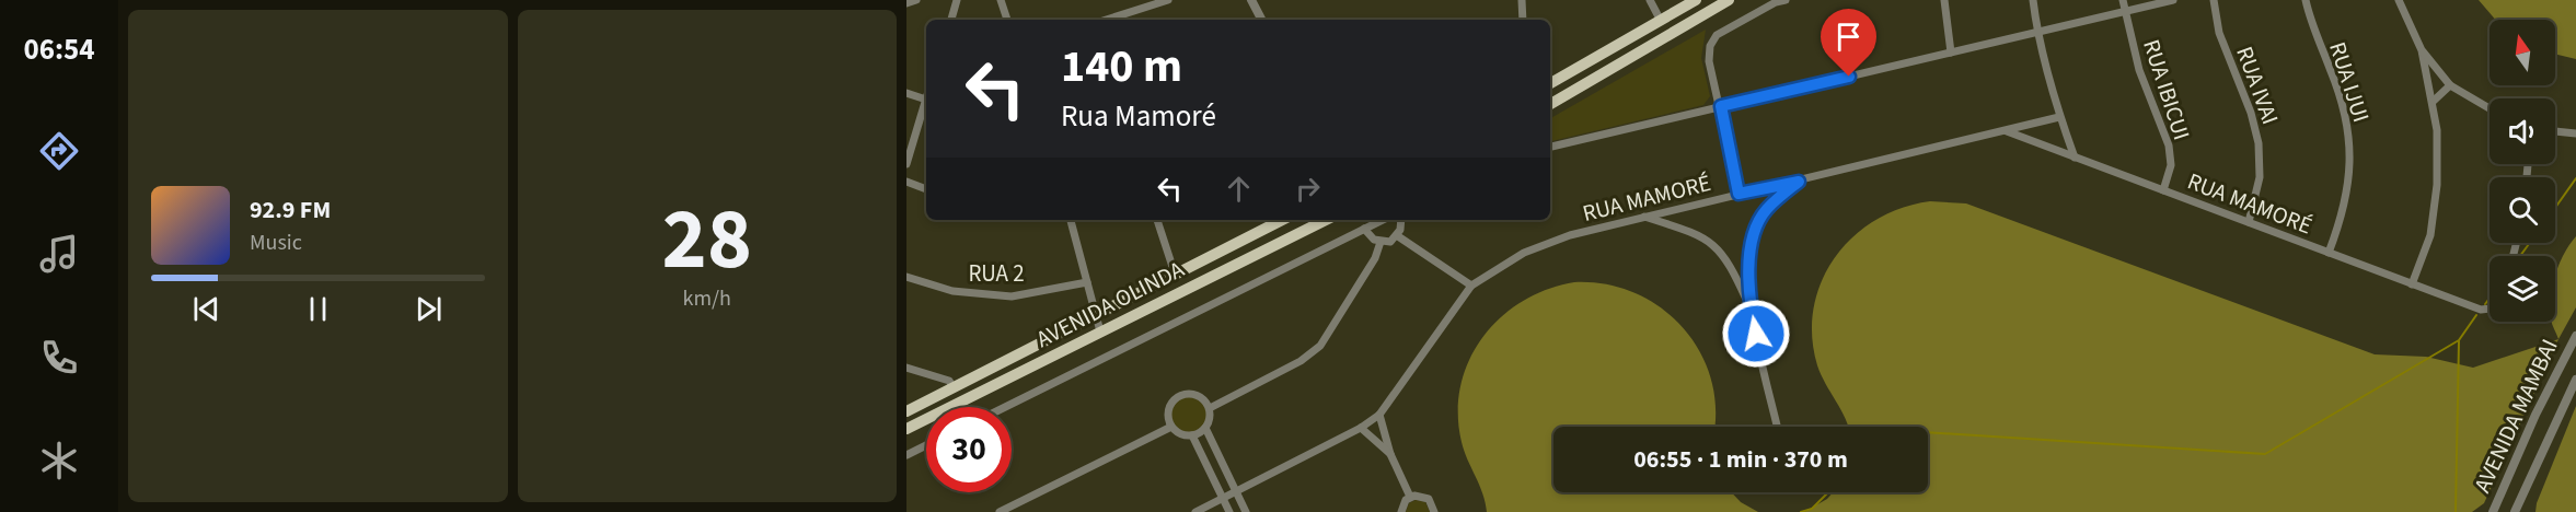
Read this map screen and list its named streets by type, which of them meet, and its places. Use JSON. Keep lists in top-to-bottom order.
{
  "streets": {
    "main road": ["AVENIDA OLINDA"],
    "street": [
      "RUA IJUI",
      "RUA IVAI",
      "RUA IBICUI",
      "RUA MAMORÉ",
      "RUA 2",
      "AVENIDA MAMBAI"
    ]
  },
  "crossings": [
    ["RUA IJUI", "RUA MAMORÉ"],
    ["RUA IVAI", "RUA MAMORÉ"],
    ["RUA IBICUI", "RUA MAMORÉ"]
  ],
  "north": "top",
  "page": {
    "tabs": "06:54",
    "tile": ["28", "km/h"],
    "turn": ["140 m", "Rua Mamoré"],
    "song": ["92.9 FM", "Music"],
    "limit": "30",
    "trip": "06:55 · 1 min · 370 m"
  }
}
